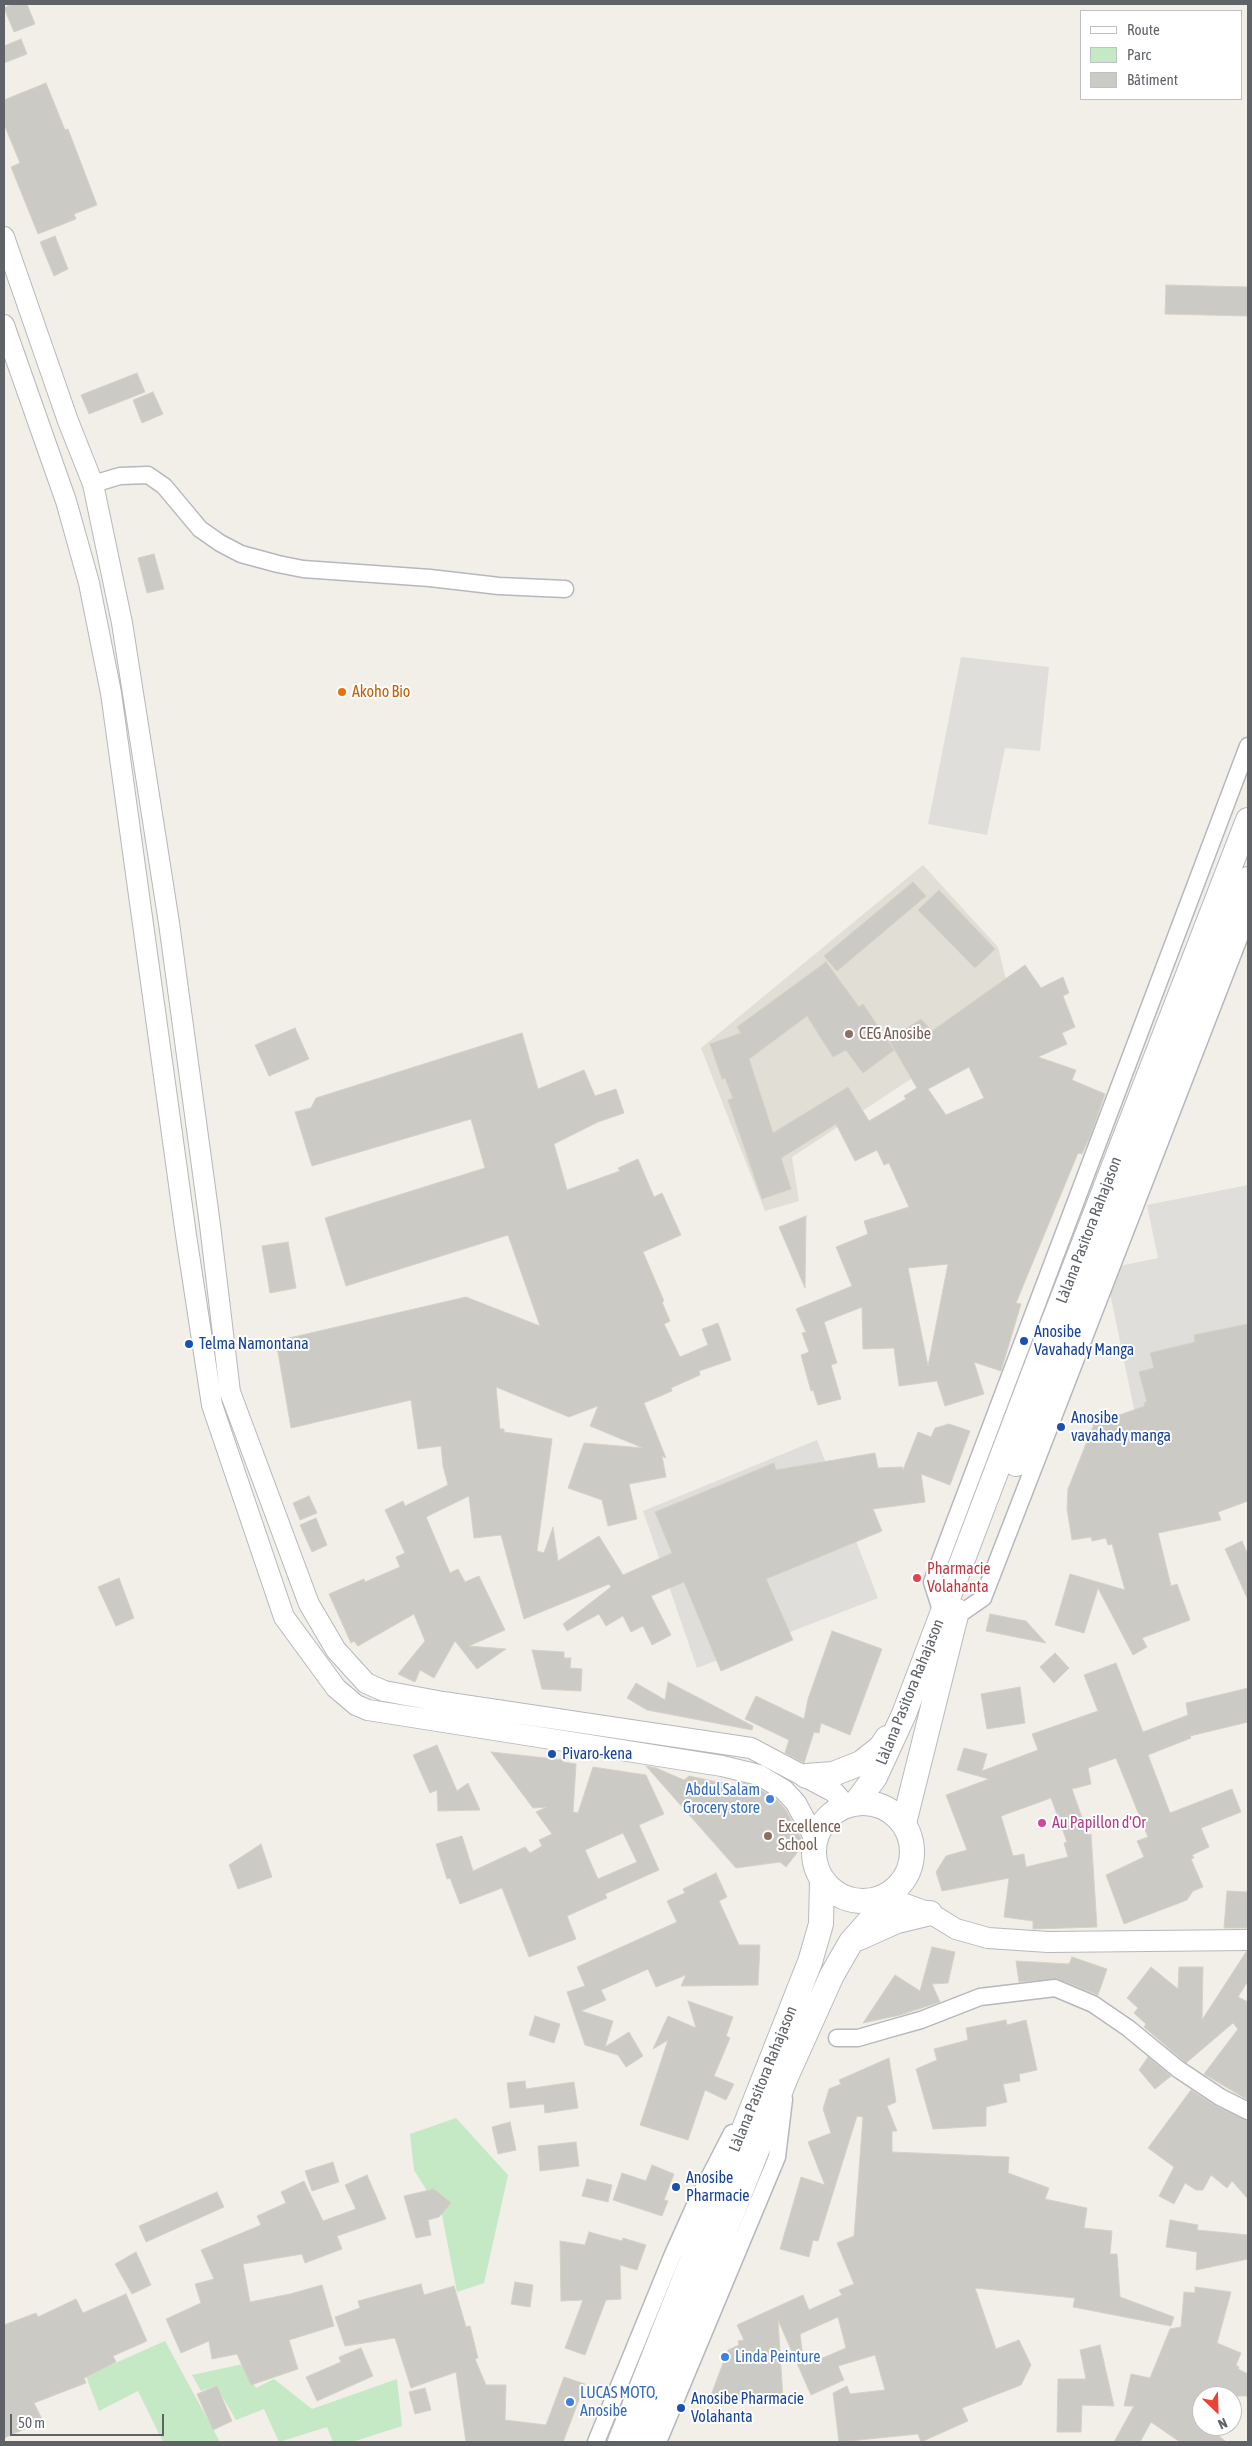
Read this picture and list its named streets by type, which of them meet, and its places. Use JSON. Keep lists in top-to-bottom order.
{
  "streets": {
    "main road": ["Làlana Pasitora Rahajason"]
  },
  "places": [
    "Akoho Bio",
    "CEG Anosibe",
    "Anosibe Vavahady Manga",
    "Telma Namontana",
    "Anosibe vavahady manga",
    "Pharmacie Volahanta",
    "Pivaro-kena",
    "Abdul Salam Grocery store",
    "Au Papillon d'Or",
    "Excellence School",
    "Anosibe Pharmacie",
    "Linda Peinture",
    "LUCAS MOTO, Anosibe",
    "Anosibe Pharmacie Volahanta"
  ],
  "legend": ["Route", "Parc", "Bâtiment"],
  "scale_bar": "50 m",
  "north": "bottom right"
}
